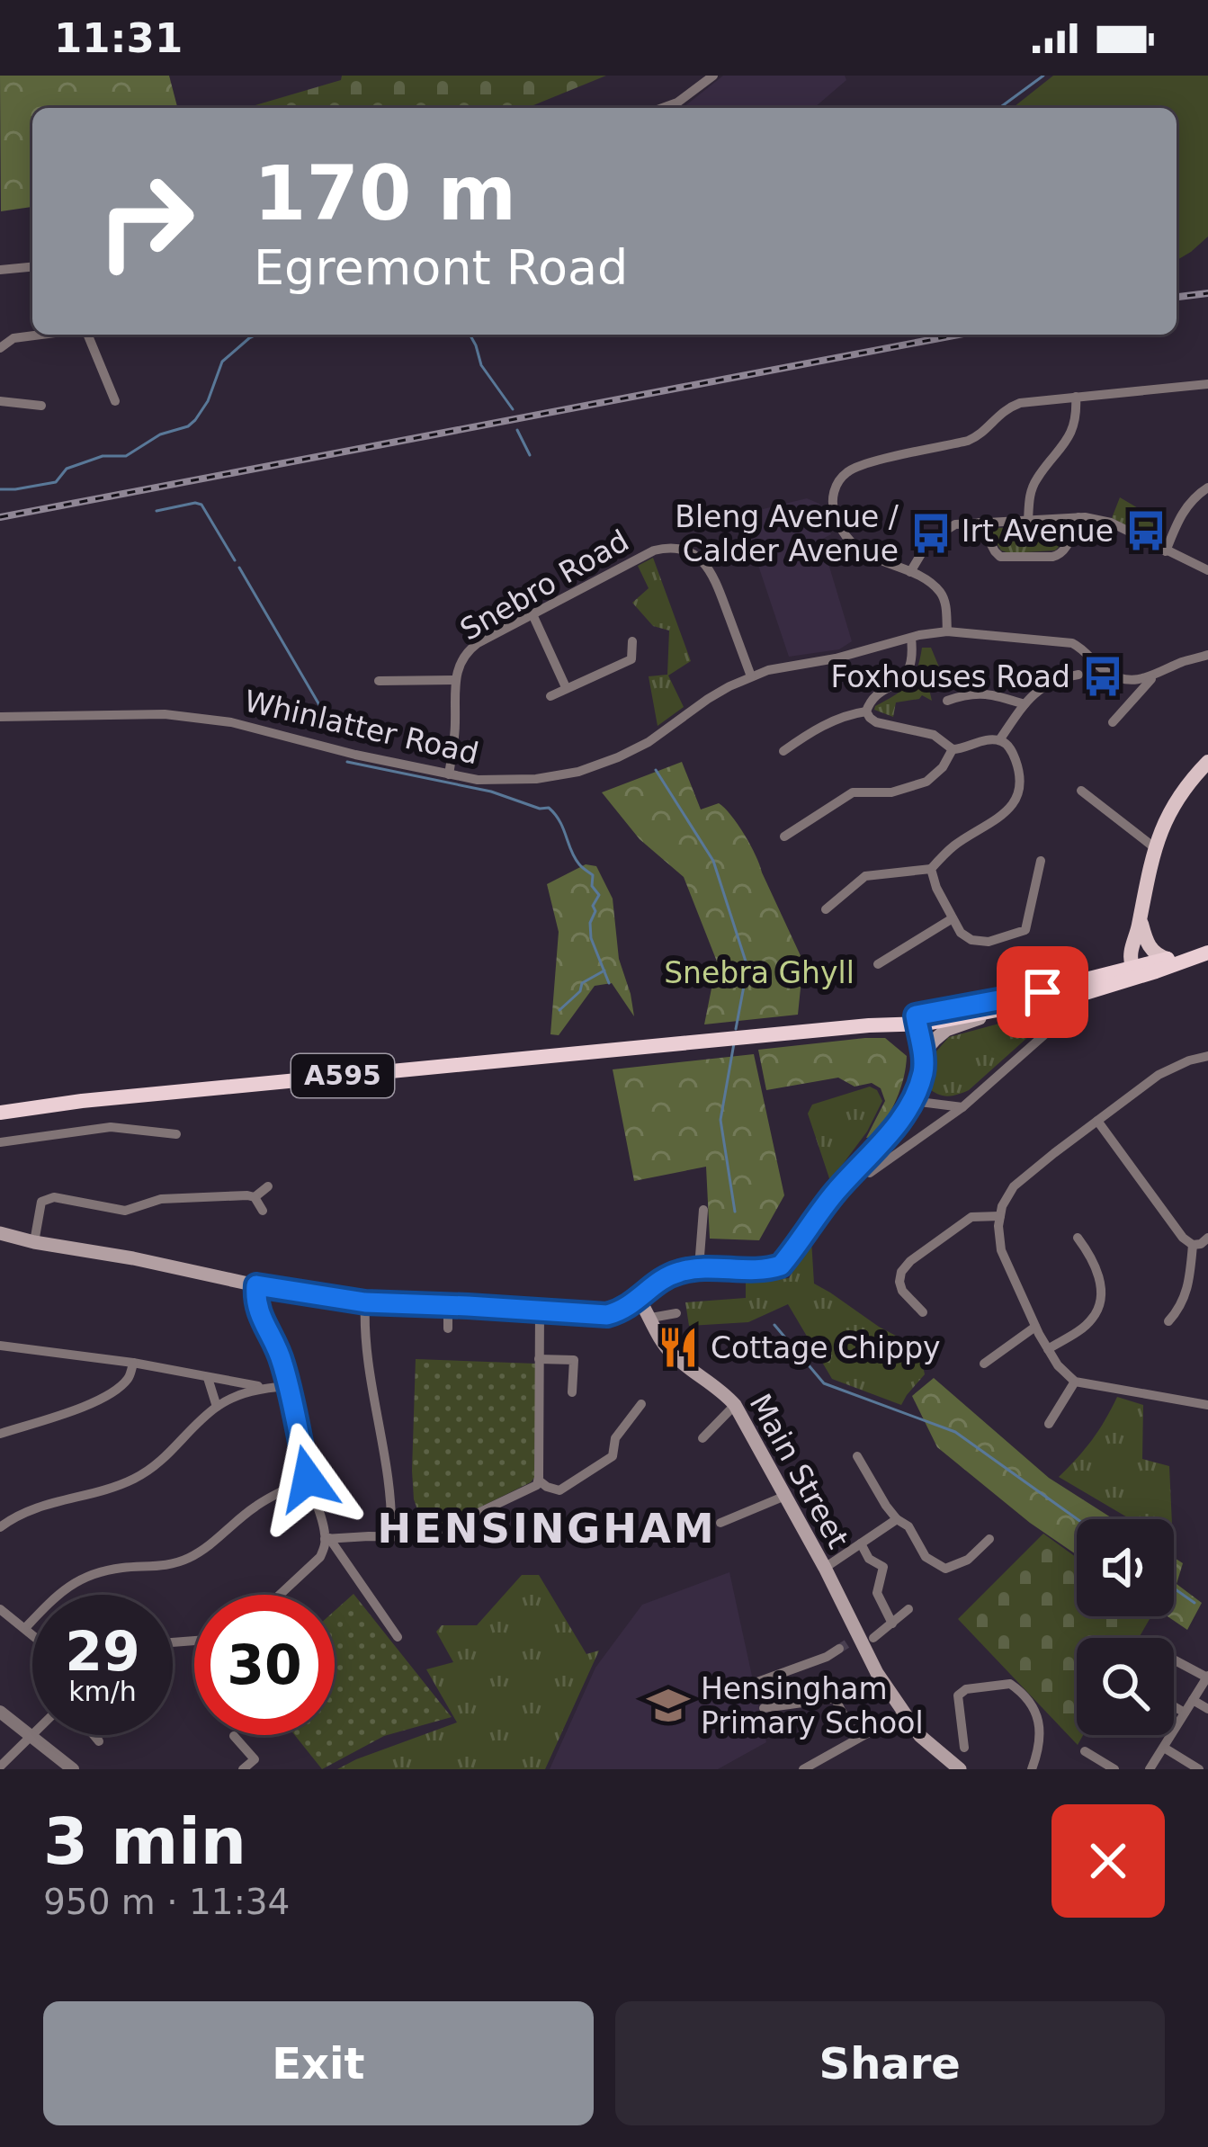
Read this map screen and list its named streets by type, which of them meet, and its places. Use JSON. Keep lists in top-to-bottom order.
{
  "streets": {
    "highway": ["A595"],
    "main road": ["Main Street"],
    "street": ["Snebro Road", "Whinlatter Road"]
  },
  "crossings": [
    ["Snebro Road", "Whinlatter Road"]
  ],
  "districts": ["HENSINGHAM"],
  "parks": ["Snebra Ghyll"],
  "places": {
    "bus stop": ["Irt Avenue", "Bleng Avenue / Calder Avenue", "Foxhouses Road"],
    "restaurant": ["Cottage Chippy"],
    "school or university": ["Hensingham Primary School"]
  },
  "page": {
    "status": "11:31",
    "turn": ["170 m", "Egremont Road"],
    "speed": "29 km/h",
    "limit": "30",
    "heading": ["3 min", "950 m · 11:34"],
    "buttons": ["Exit", "Share"]
  }
}
